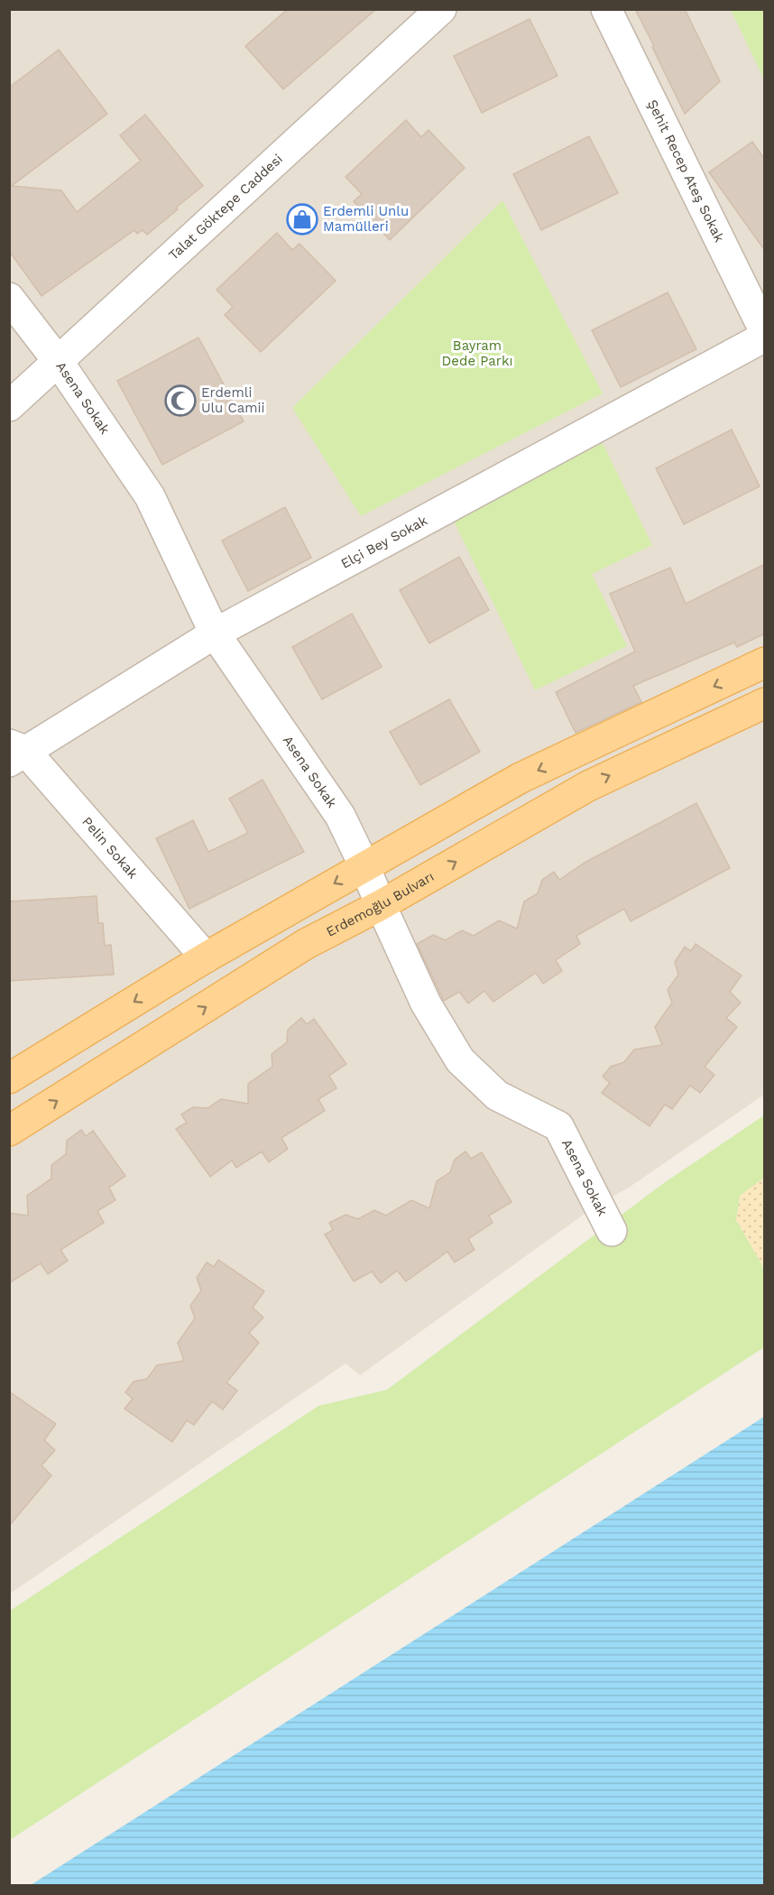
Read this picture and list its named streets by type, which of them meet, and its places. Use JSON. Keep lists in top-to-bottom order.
{
  "streets": {
    "main road": ["Erdemoğlu Bulvarı"],
    "street": [
      "Şehit Recep Ateş Sokak",
      "Talat Göktepe Caddesi",
      "Asena Sokak",
      "Elçi Bey Sokak",
      "Pelin Sokak"
    ]
  },
  "crossings": [
    ["Talat Göktepe Caddesi", "Asena Sokak"],
    ["Asena Sokak", "Elçi Bey Sokak"],
    ["Asena Sokak", "Erdemoğlu Bulvarı"],
    ["Elçi Bey Sokak", "Pelin Sokak"]
  ],
  "parks": ["Bayram Dede Parkı"],
  "places": {
    "shop": ["Erdemli Unlu Mamülleri"],
    "mosque": ["Erdemli Ulu Camii"]
  }
}
